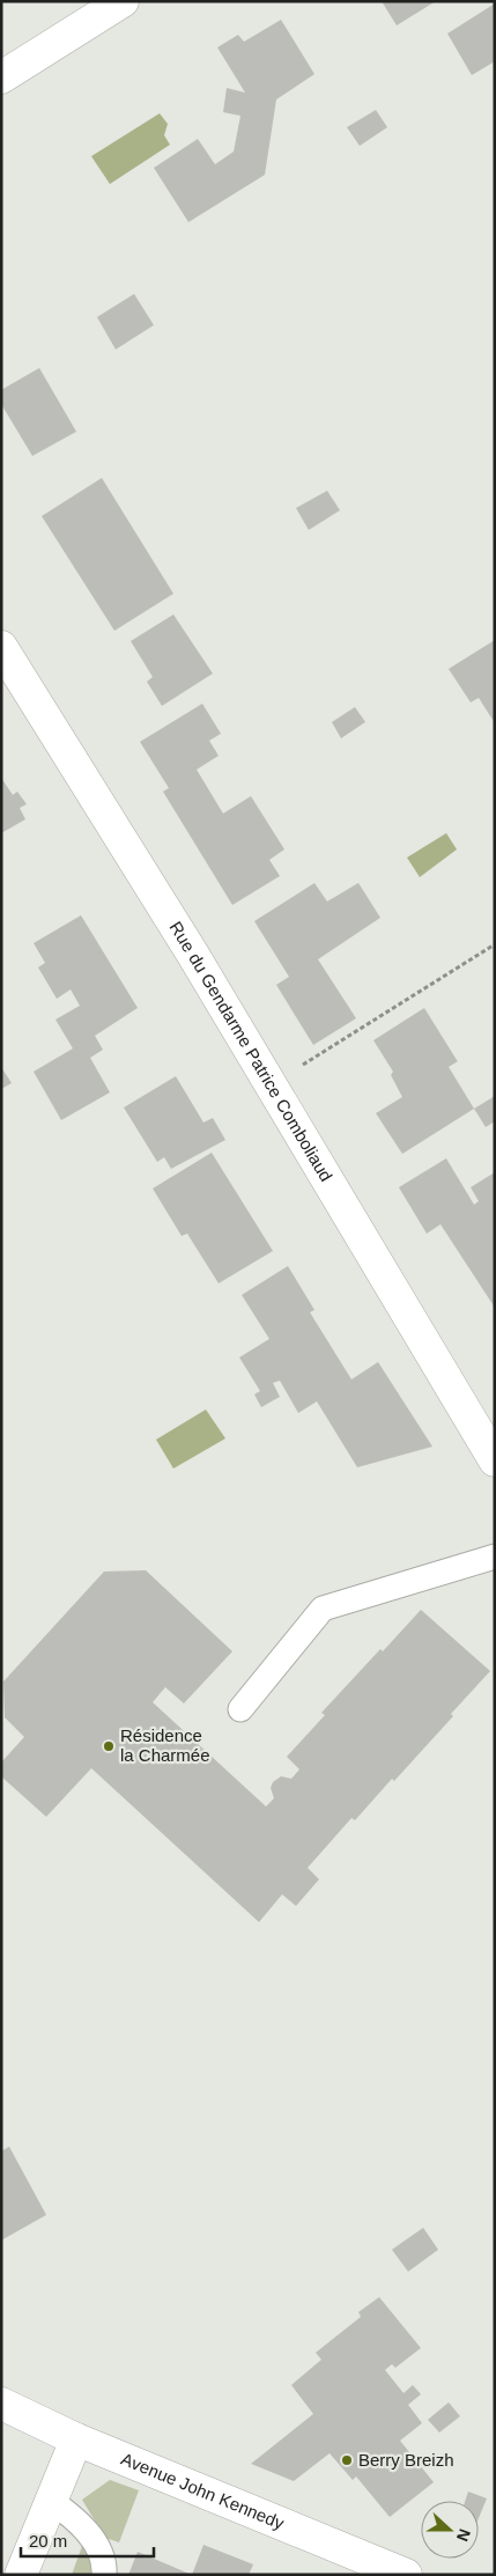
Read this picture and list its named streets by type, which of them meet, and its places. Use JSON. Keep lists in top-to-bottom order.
{
  "streets": {
    "street": ["Rue du Gendarme Patrice Comboliaud", "Avenue John Kennedy"]
  },
  "places": ["Résidence la Charmée", "Berry Breizh"],
  "scale_bar": "20 m",
  "north": "right"
}
